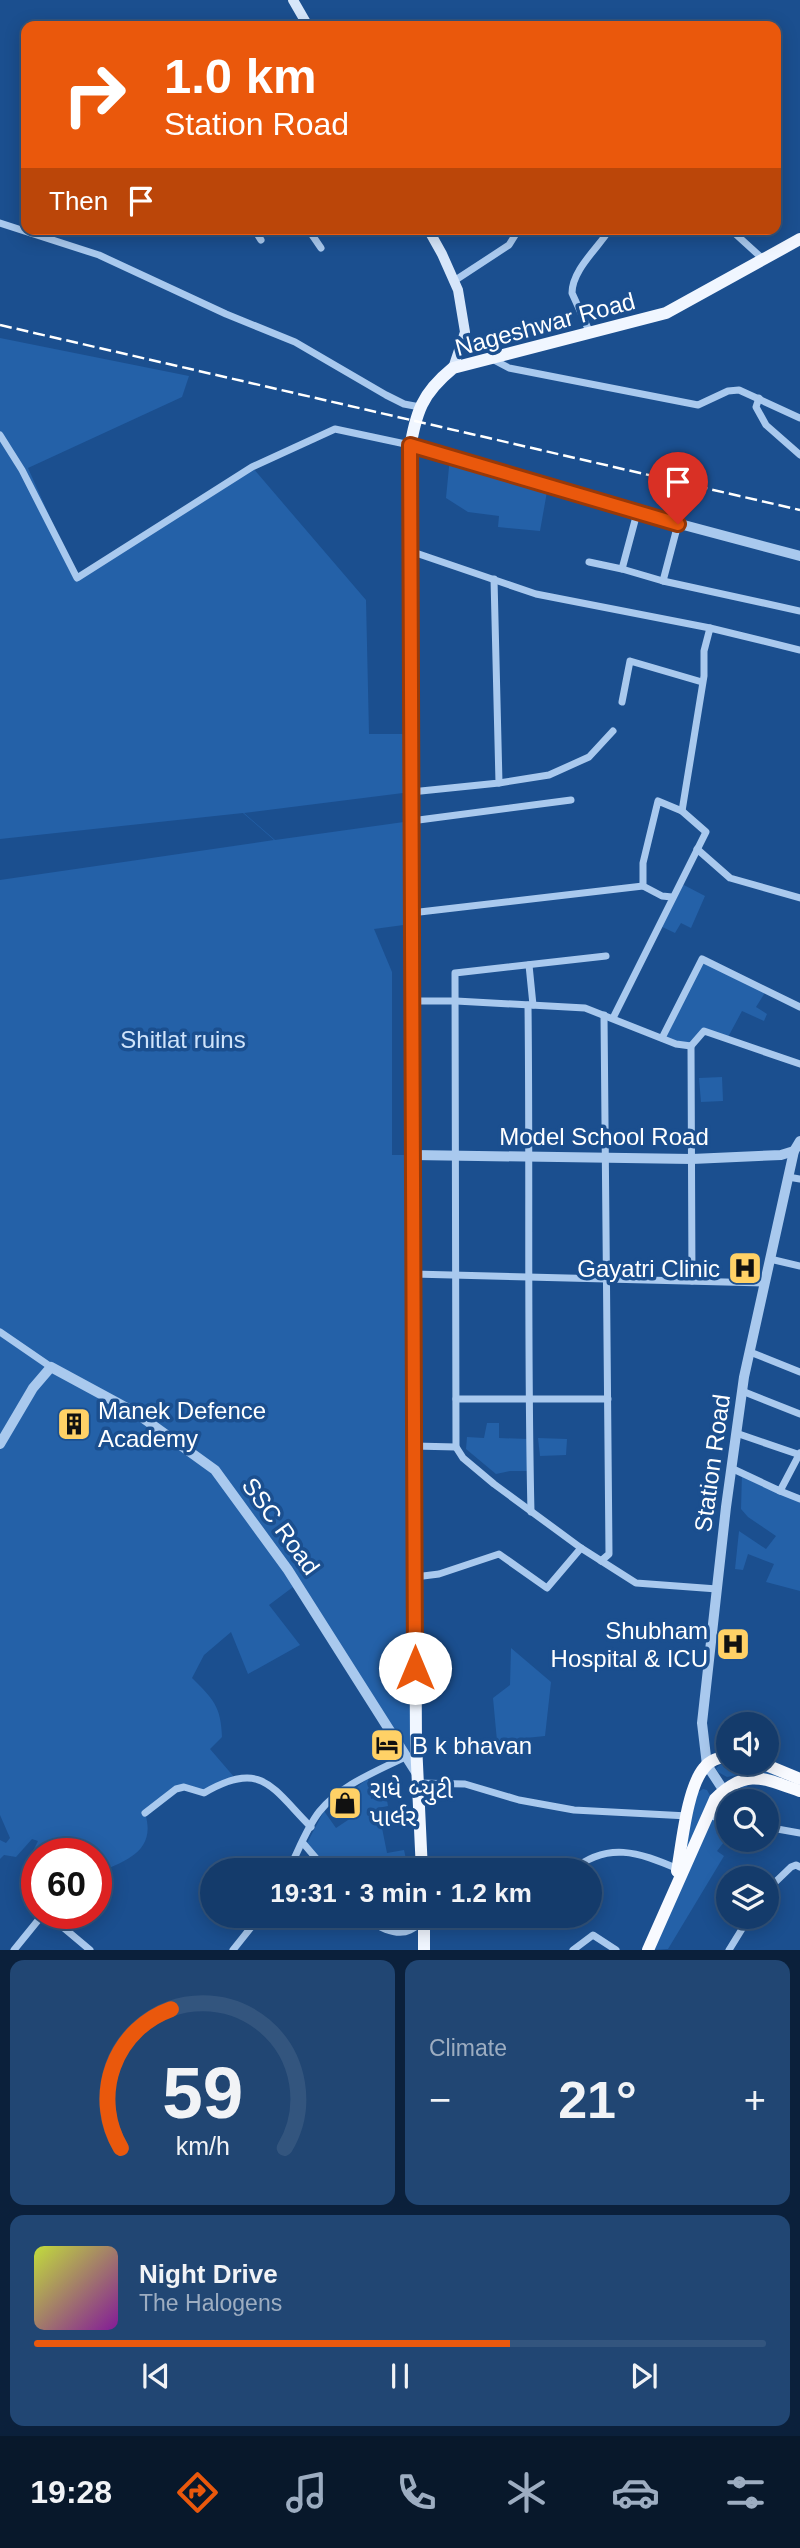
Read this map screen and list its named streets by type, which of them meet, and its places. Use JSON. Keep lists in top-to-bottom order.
{
  "streets": {
    "main road": ["Nageshwar Road"],
    "street": ["Model School Road", "Station Road", "SSC Road"]
  },
  "crossings": [
    ["Nageshwar Road", "Model School Road"],
    ["Nageshwar Road", "SSC Road"],
    ["Model School Road", "Station Road"]
  ],
  "parks": ["Shitlat ruins"],
  "places": {
    "hospital": ["Gayatri Clinic", "Shubham Hospital & ICU"],
    "building": ["Manek Defence Academy"],
    "hotel": ["B k bhavan"],
    "shop": ["રાધે બ્યુટી પાર્લર"]
  },
  "page": {
    "turn": ["1.0 km", "Station Road"],
    "then": "Then",
    "limit": "60",
    "trip": "19:31 · 3 min · 1.2 km",
    "tile": "Climate",
    "heat": ["−", "21°", "+"],
    "song": ["Night Drive", "The Halogens"],
    "tabs": "19:28",
    "gauge": ["59", "km/h"]
  }
}
